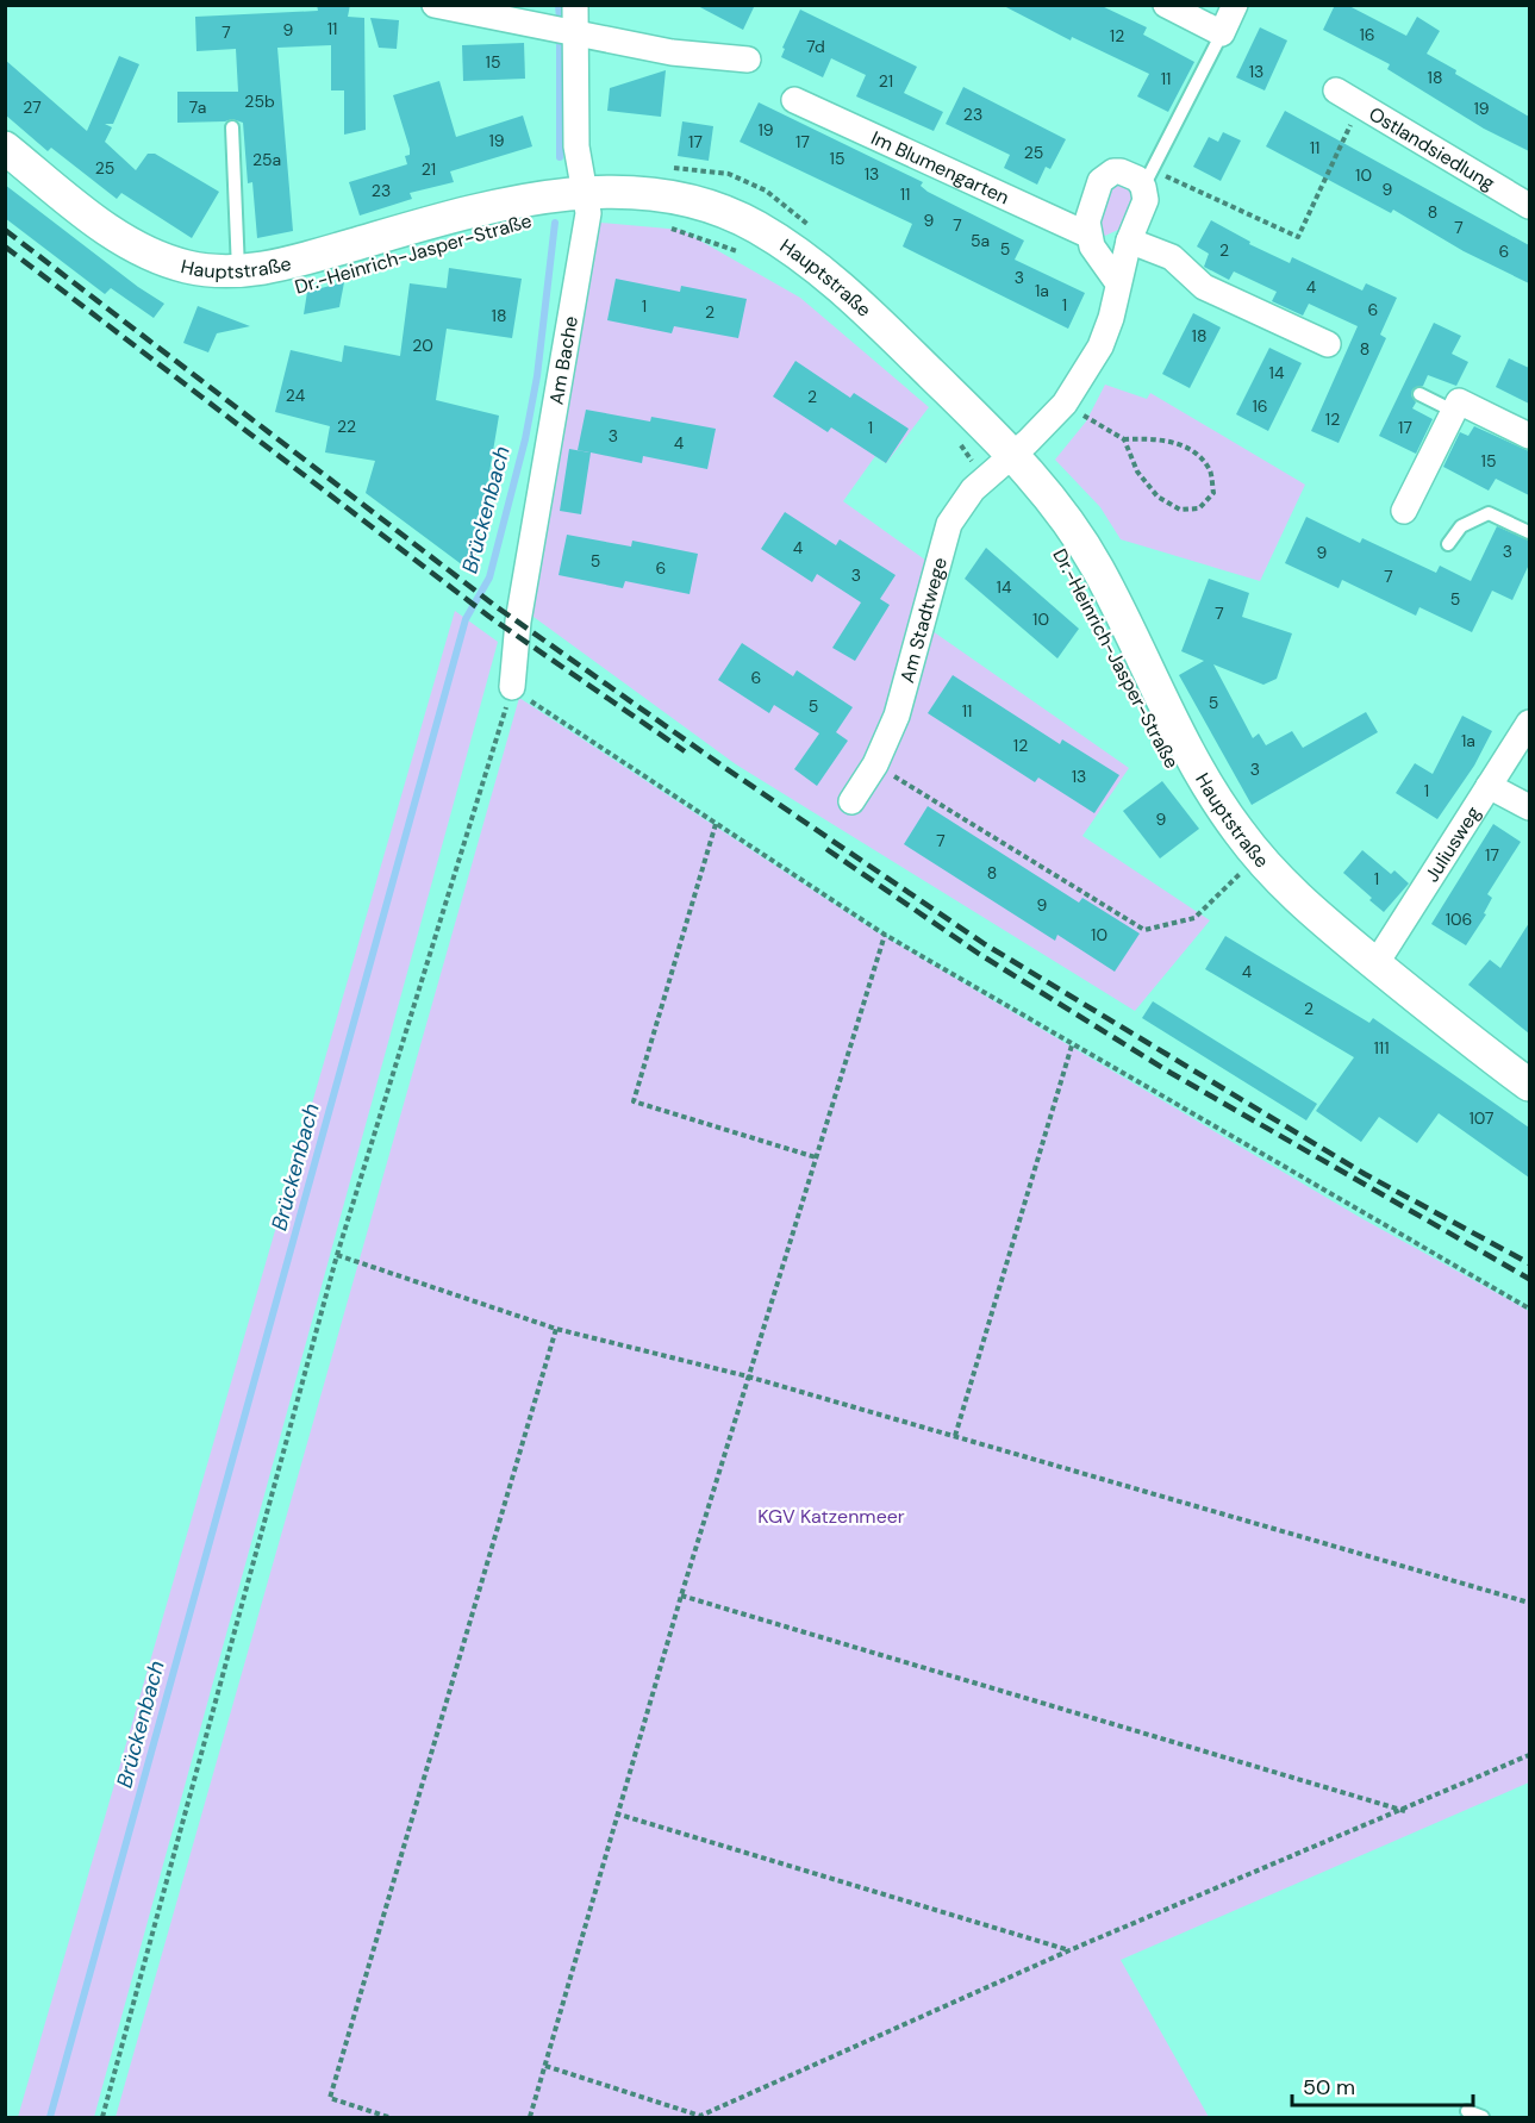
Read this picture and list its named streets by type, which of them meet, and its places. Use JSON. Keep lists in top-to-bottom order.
{
  "streets": {
    "street": [
      "Ostlandsiedlung",
      "Im Blumengarten",
      "Hauptstraße",
      "Am Bache",
      "Am Stadtwege",
      "Juliusweg"
    ]
  },
  "crossings": [
    ["Hauptstraße", "Am Bache"],
    ["Hauptstraße", "Am Stadtwege"],
    ["Hauptstraße", "Juliusweg"]
  ],
  "water": ["Brückenbach"],
  "parks": ["KGV Katzenmeer"],
  "house_numbers": [
    "11",
    "9",
    "7",
    "16",
    "12",
    "7d",
    "15",
    "13",
    "18",
    "11",
    "21",
    "25b",
    "27",
    "7a",
    "19",
    "23",
    "19",
    "19",
    "17",
    "17",
    "11",
    "25",
    "15",
    "25a",
    "25",
    "21",
    "13",
    "10",
    "9",
    "23",
    "11",
    "8",
    "9",
    "7",
    "7",
    "5a",
    "5",
    "2",
    "6",
    "3",
    "4",
    "1a",
    "1",
    "1",
    "6",
    "2",
    "18",
    "18",
    "20",
    "8",
    "14",
    "24",
    "2",
    "16",
    "12",
    "22",
    "1",
    "17",
    "3",
    "4",
    "15",
    "4",
    "3",
    "9",
    "5",
    "6",
    "3",
    "7",
    "14",
    "5",
    "7",
    "10",
    "6",
    "5",
    "5",
    "11",
    "1a",
    "12",
    "3",
    "13",
    "1",
    "9",
    "7",
    "17",
    "8",
    "1",
    "9",
    "106",
    "10",
    "4",
    "2",
    "111",
    "107"
  ],
  "scale_bar": "50 m"
}
